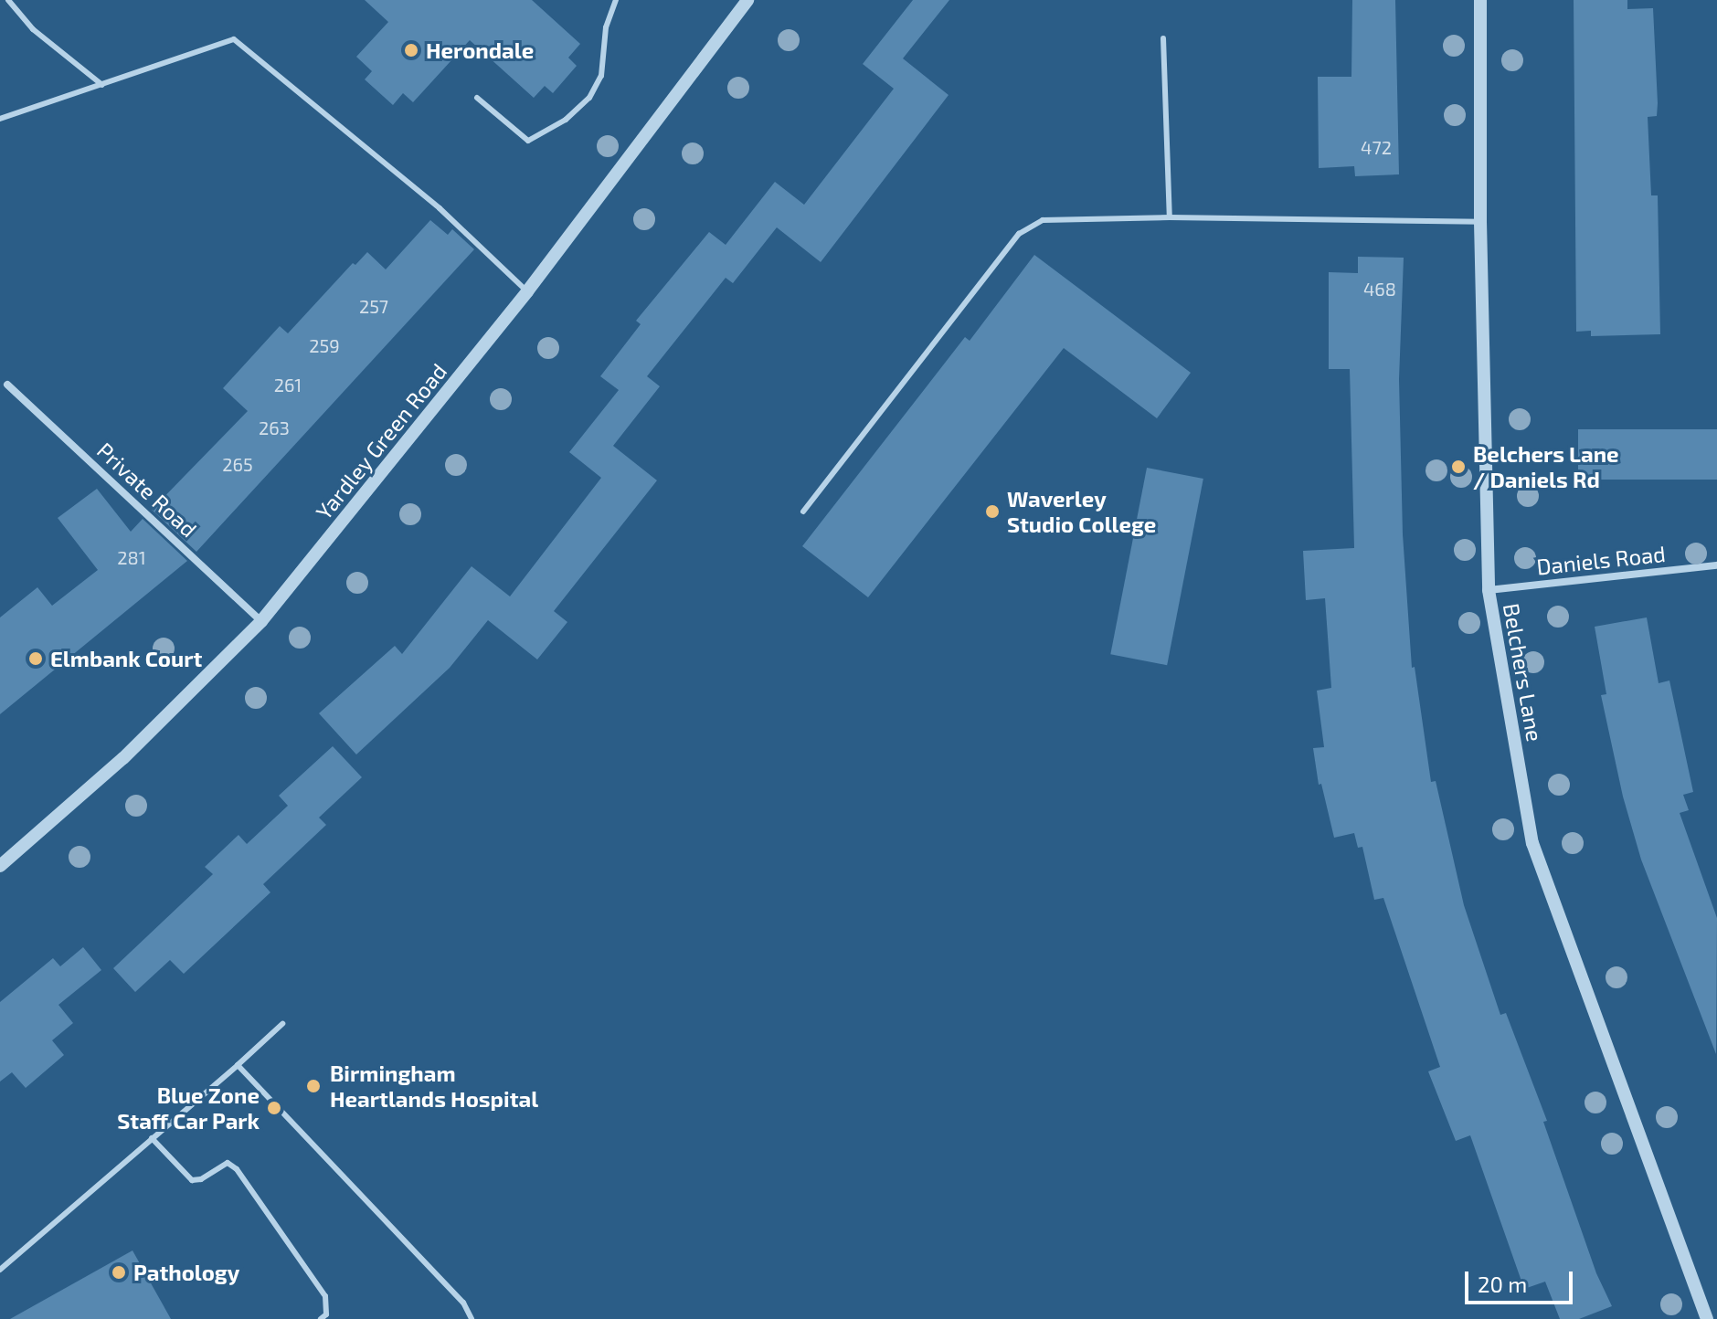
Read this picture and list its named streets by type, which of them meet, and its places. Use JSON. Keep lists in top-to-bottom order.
{
  "streets": {
    "street": [
      "Yardley Green Road",
      "Private Road",
      "Daniels Road",
      "Belchers Lane"
    ]
  },
  "crossings": [
    ["Yardley Green Road", "Private Road"],
    ["Daniels Road", "Belchers Lane"]
  ],
  "places": [
    "Herondale",
    "Belchers Lane / Daniels Rd",
    "Waverley Studio College",
    "Elmbank Court",
    "Birmingham Heartlands Hospital",
    "Blue Zone Staff Car Park",
    "Pathology"
  ],
  "house_numbers": [
    "472",
    "468",
    "257",
    "259",
    "261",
    "263",
    "265",
    "281"
  ],
  "scale_bar": "20 m"
}
